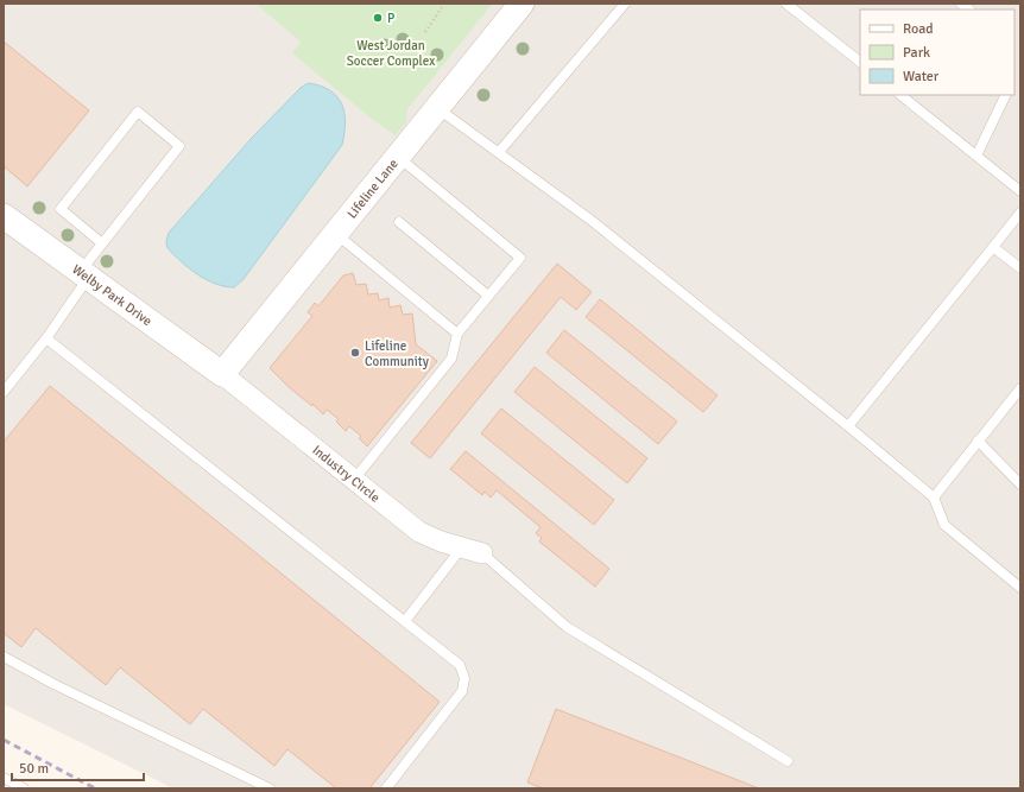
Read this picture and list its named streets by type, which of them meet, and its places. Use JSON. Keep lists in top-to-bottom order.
{
  "streets": {
    "street": ["Lifeline Lane", "Welby Park Drive", "Industry Circle"]
  },
  "crossings": [
    ["Lifeline Lane", "Welby Park Drive"],
    ["Lifeline Lane", "Industry Circle"],
    ["Welby Park Drive", "Industry Circle"]
  ],
  "parks": ["West Jordan Soccer Complex"],
  "places": ["P", "Lifeline Community"],
  "legend": ["Road", "Park", "Water"],
  "scale_bar": "50 m"
}
